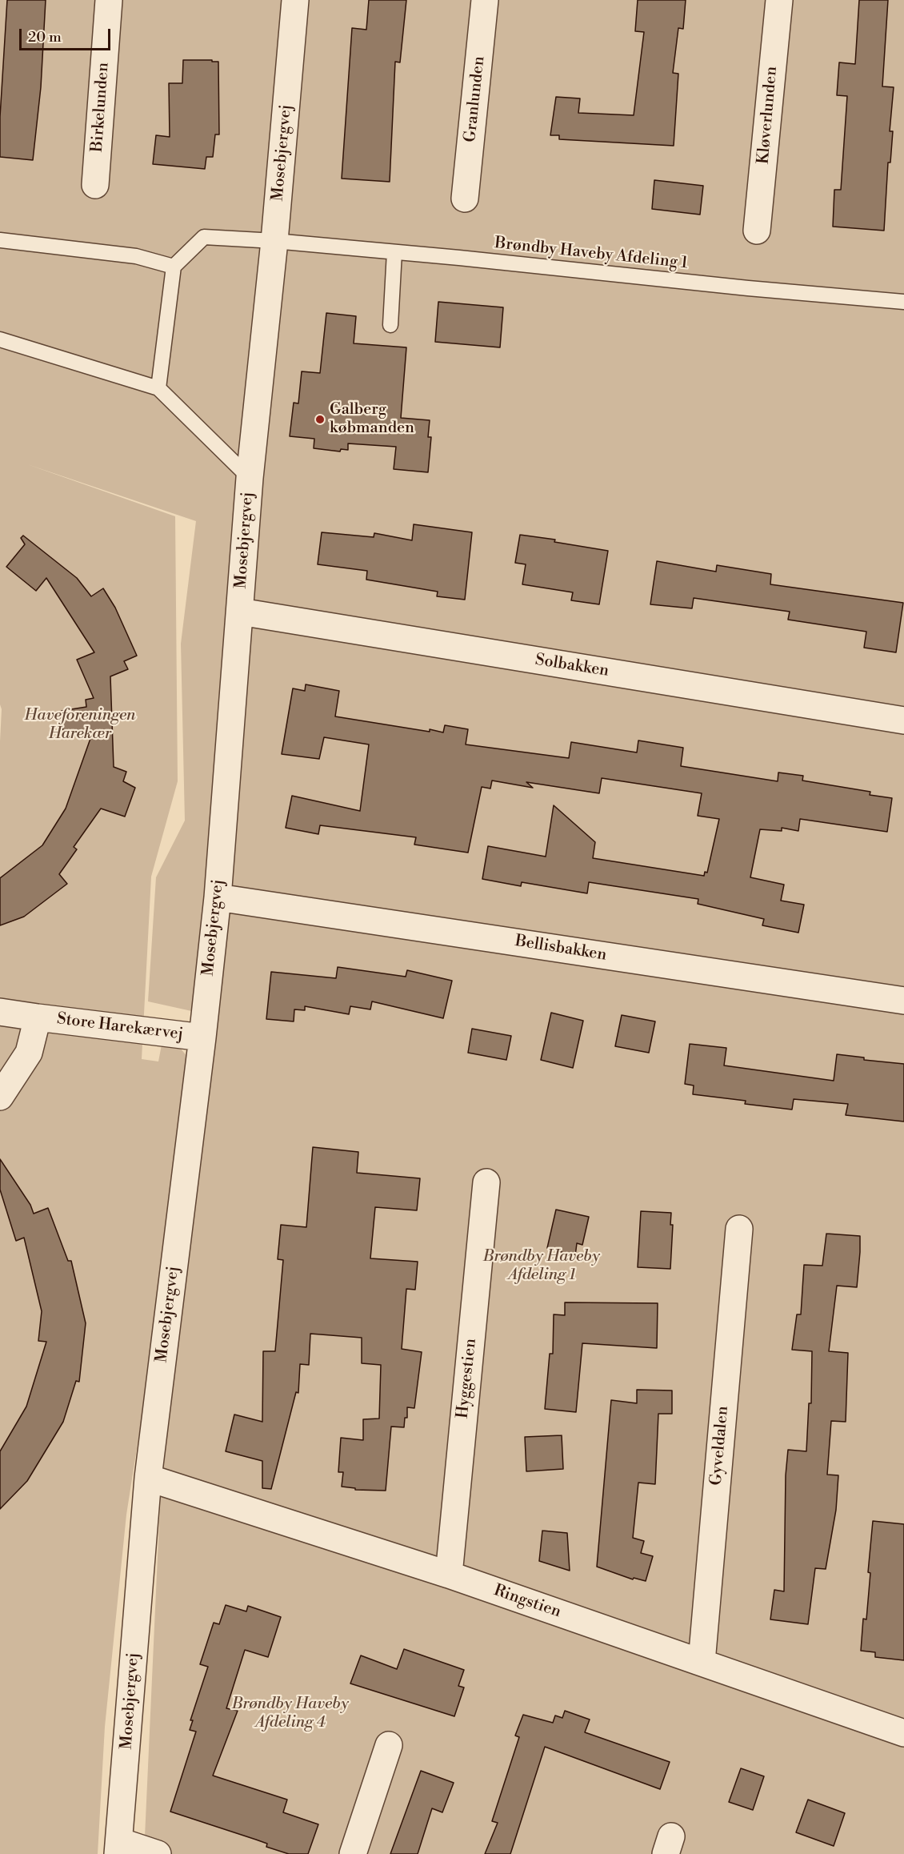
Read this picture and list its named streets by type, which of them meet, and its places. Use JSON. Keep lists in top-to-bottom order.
{
  "streets": {
    "street": [
      "Granlunden",
      "Birkelunden",
      "Kløverlunden",
      "Mosebjergvej",
      "Solbakken",
      "Bellisbakken",
      "Store Harekærvej",
      "Hyggestien",
      "Gyveldalen",
      "Ringstien"
    ],
    "lane": ["Brøndby Haveby Afdeling 1"]
  },
  "crossings": [
    ["Mosebjergvej", "Brøndby Haveby Afdeling 1"],
    ["Mosebjergvej", "Solbakken"],
    ["Mosebjergvej", "Bellisbakken"],
    ["Mosebjergvej", "Store Harekærvej"],
    ["Mosebjergvej", "Ringstien"],
    ["Hyggestien", "Ringstien"],
    ["Gyveldalen", "Ringstien"]
  ],
  "parks": ["Haveforeningen Harekær", "Brøndby Haveby Afdeling 1", "Brøndby Haveby Afdeling 4"],
  "places": ["Galberg købmanden"],
  "scale_bar": "20 m"
}
